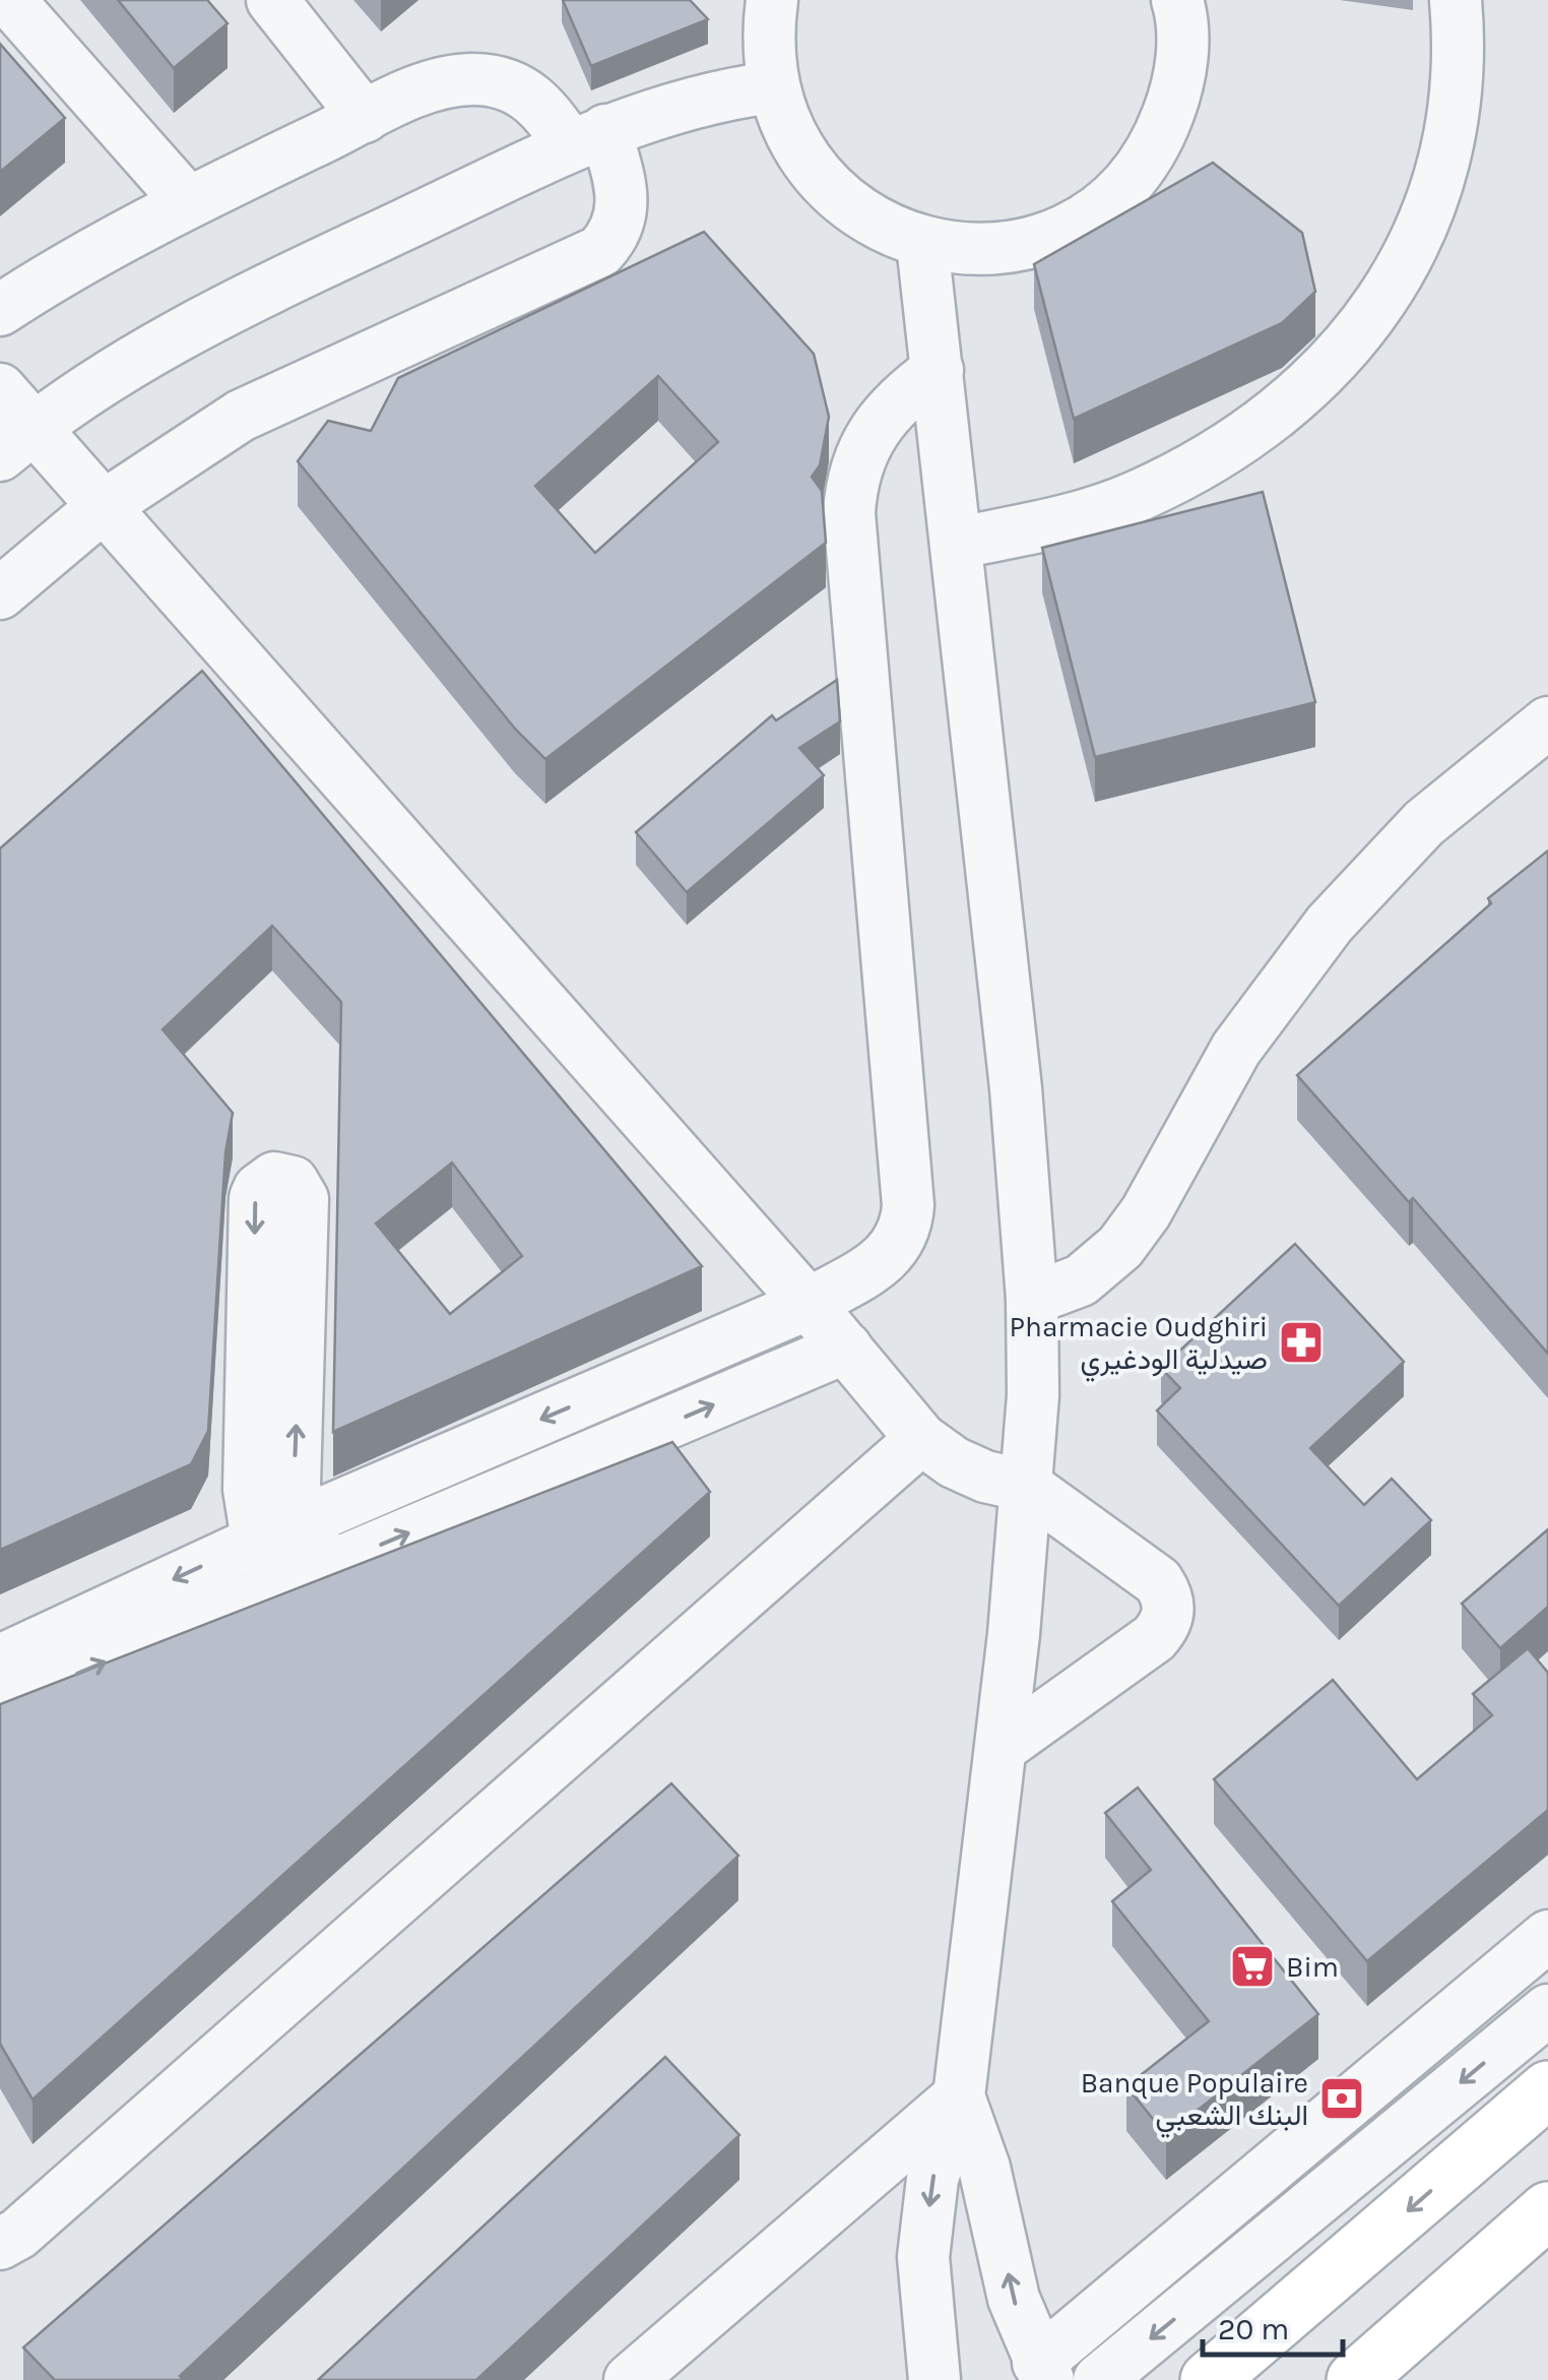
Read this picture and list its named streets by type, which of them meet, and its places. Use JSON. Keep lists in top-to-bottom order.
{
  "places": {
    "pharmacy": ["Pharmacie Oudghiri صيدلية الودغيري"],
    "supermarket": ["Bim"],
    "bank": ["Banque Populaire البنك الشعبي"]
  },
  "scale_bar": "20 m"
}
